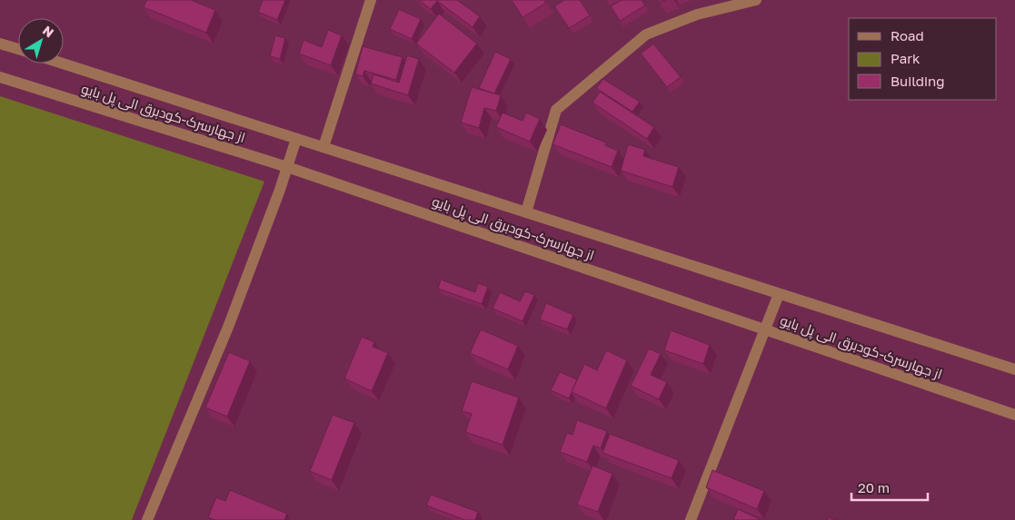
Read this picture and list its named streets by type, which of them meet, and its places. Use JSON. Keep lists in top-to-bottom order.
{
  "streets": {
    "street": ["از جهارسرک-کودبرق الی پل بایو"]
  },
  "legend": ["Road", "Park", "Building"],
  "scale_bar": "20 m",
  "north": "top right"
}
